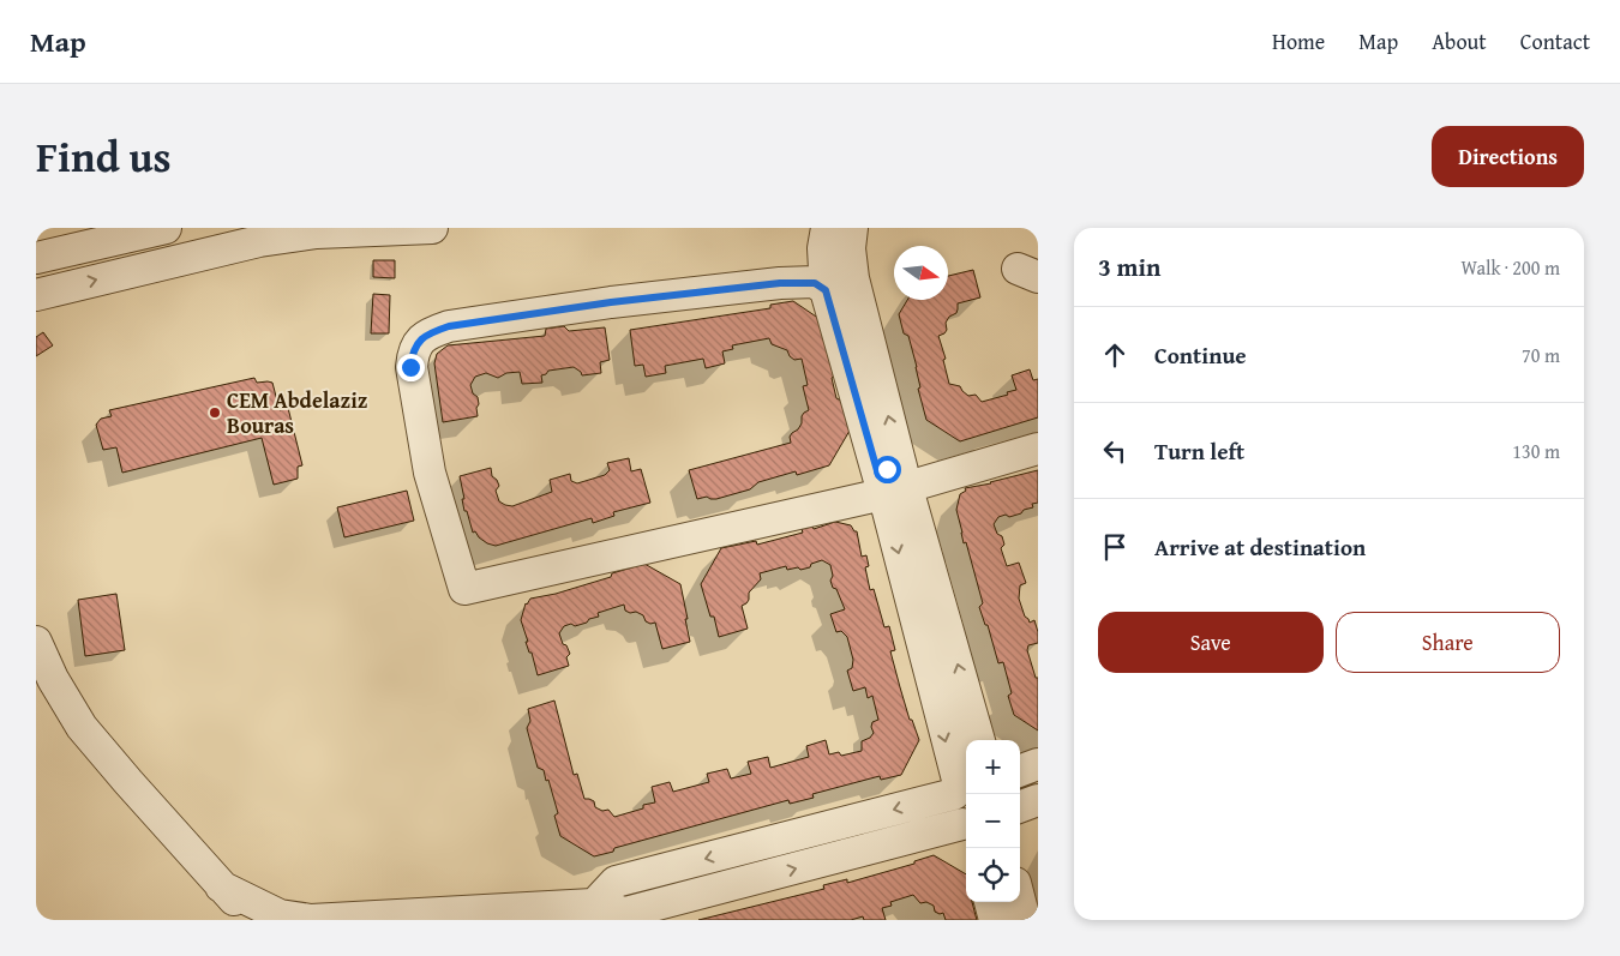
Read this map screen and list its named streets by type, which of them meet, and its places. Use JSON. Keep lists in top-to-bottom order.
{
  "places": ["CEM Abdelaziz Bouras"],
  "north": "right",
  "page": {
    "header": "Map",
    "nav": [
      "Home",
      "Map",
      "About",
      "Contact"
    ],
    "title": "Find us",
    "buttons": [
      "Directions",
      ["Save", "Share"]
    ],
    "heading": ["3 min", "Walk · 200 m"],
    "list": [
      ["Continue", "70 m"],
      ["Turn left", "130 m"],
      "Arrive at destination"
    ],
    "map_buttons": ["+", "−"]
  }
}
